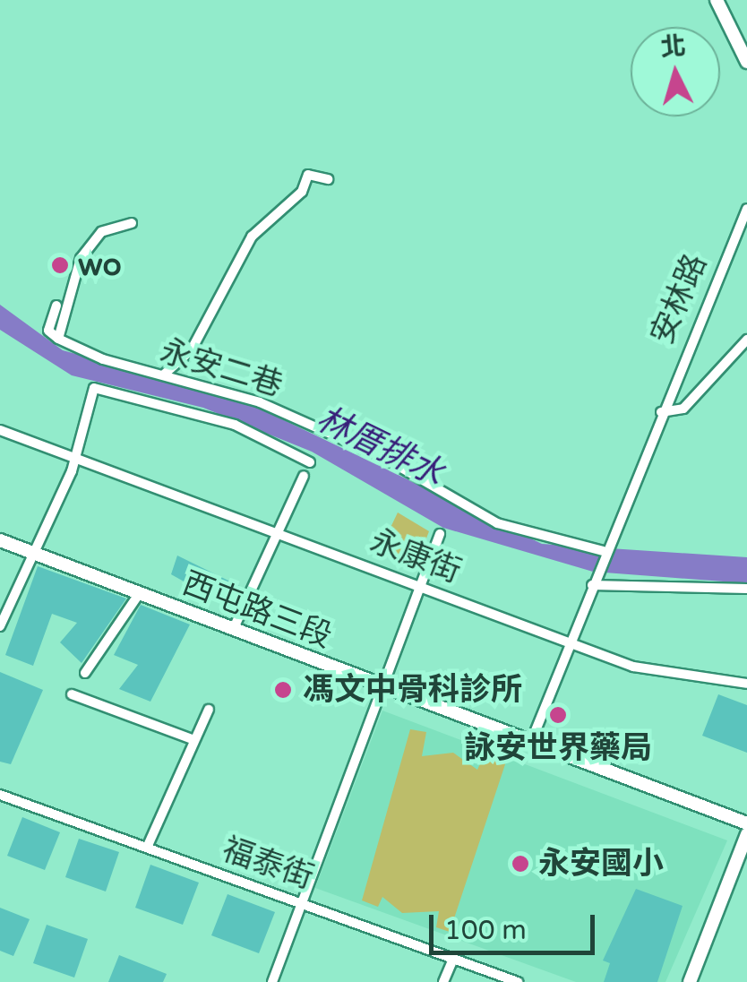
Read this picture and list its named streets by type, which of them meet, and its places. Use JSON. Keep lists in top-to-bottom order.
{
  "streets": {
    "street": [
      "安林路",
      "永安二巷",
      "永康街",
      "西屯路三段",
      "福泰街"
    ]
  },
  "crossings": [
    ["安林路", "永安二巷"]
  ],
  "water": ["林厝排水"],
  "places": [
    "wo",
    "馮文中骨科診所",
    "詠安世界藥局",
    "永安國小"
  ],
  "scale_bar": "100 m",
  "north": "top"
}
